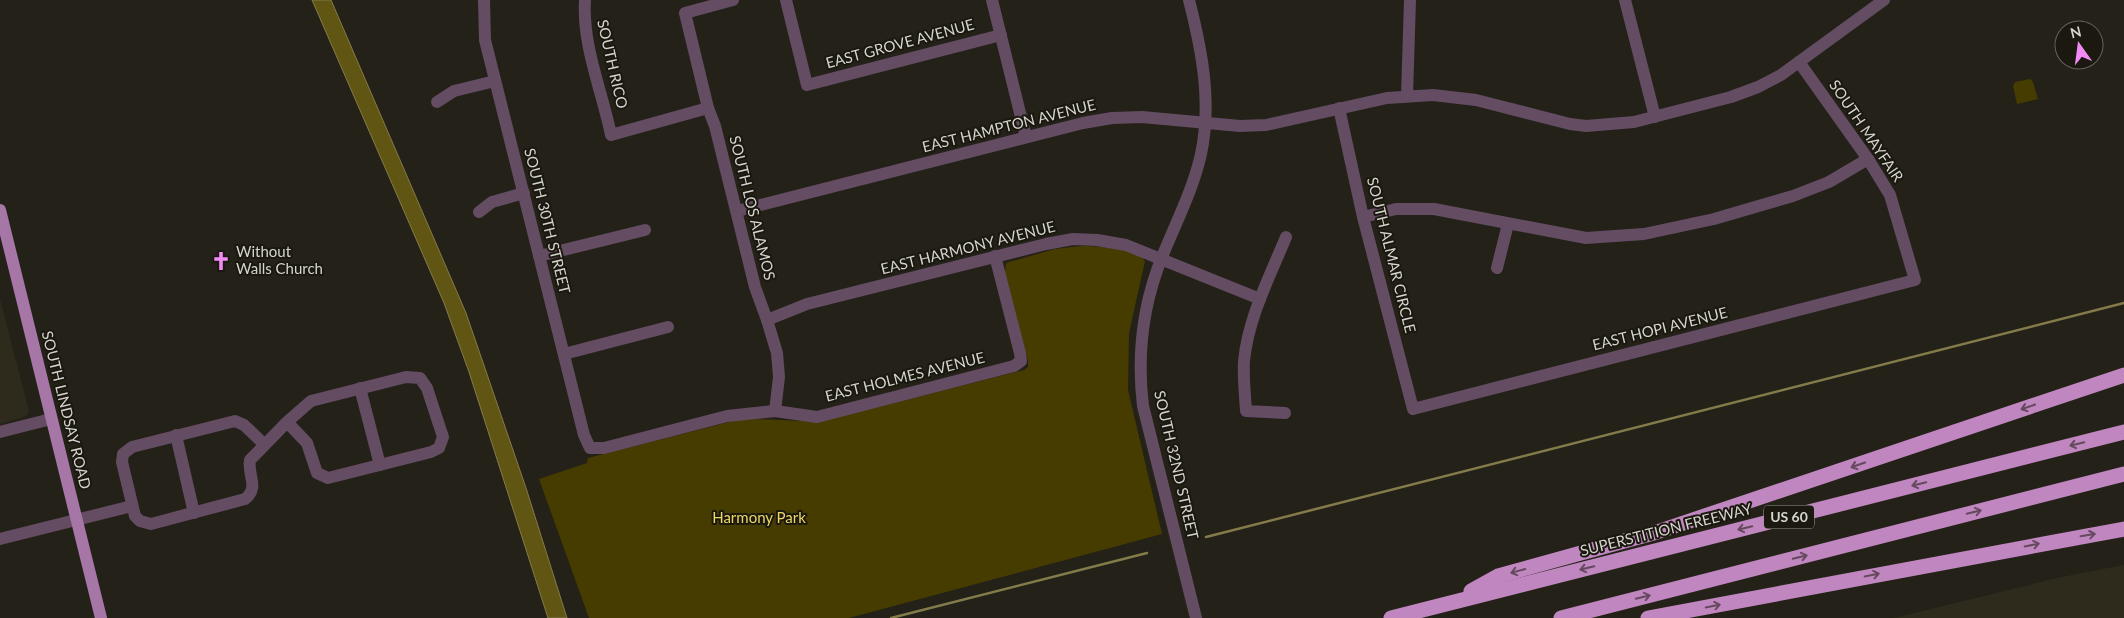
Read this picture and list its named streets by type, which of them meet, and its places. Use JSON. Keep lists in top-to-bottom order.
{
  "streets": {
    "highway": ["US 60", "SUPERSTITION FREEWAY"],
    "main road": ["SOUTH LINDSAY ROAD"],
    "street": [
      "EAST GROVE AVENUE",
      "SOUTH RICO",
      "EAST HAMPTON AVENUE",
      "SOUTH MAYFAIR",
      "SOUTH LOS ALAMOS",
      "SOUTH 30TH STREET",
      "EAST HARMONY AVENUE",
      "SOUTH ALMAR CIRCLE",
      "EAST HOPI AVENUE",
      "EAST HOLMES AVENUE",
      "SOUTH 32ND STREET"
    ]
  },
  "crossings": [
    ["SOUTH RICO", "SOUTH LOS ALAMOS"],
    ["EAST HAMPTON AVENUE", "SOUTH MAYFAIR"],
    ["EAST HAMPTON AVENUE", "SOUTH LOS ALAMOS"],
    ["EAST HAMPTON AVENUE", "SOUTH ALMAR CIRCLE"],
    ["EAST HAMPTON AVENUE", "SOUTH 32ND STREET"],
    ["SOUTH MAYFAIR", "EAST HOPI AVENUE"],
    ["SOUTH LOS ALAMOS", "EAST HARMONY AVENUE"],
    ["SOUTH LOS ALAMOS", "EAST HOLMES AVENUE"],
    ["SOUTH 30TH STREET", "EAST HOLMES AVENUE"],
    ["EAST HARMONY AVENUE", "EAST HOLMES AVENUE"],
    ["EAST HARMONY AVENUE", "SOUTH 32ND STREET"],
    ["SOUTH ALMAR CIRCLE", "EAST HOPI AVENUE"]
  ],
  "parks": ["Harmony Park"],
  "places": {
    "church": ["Without Walls Church"]
  },
  "north": "top"
}
